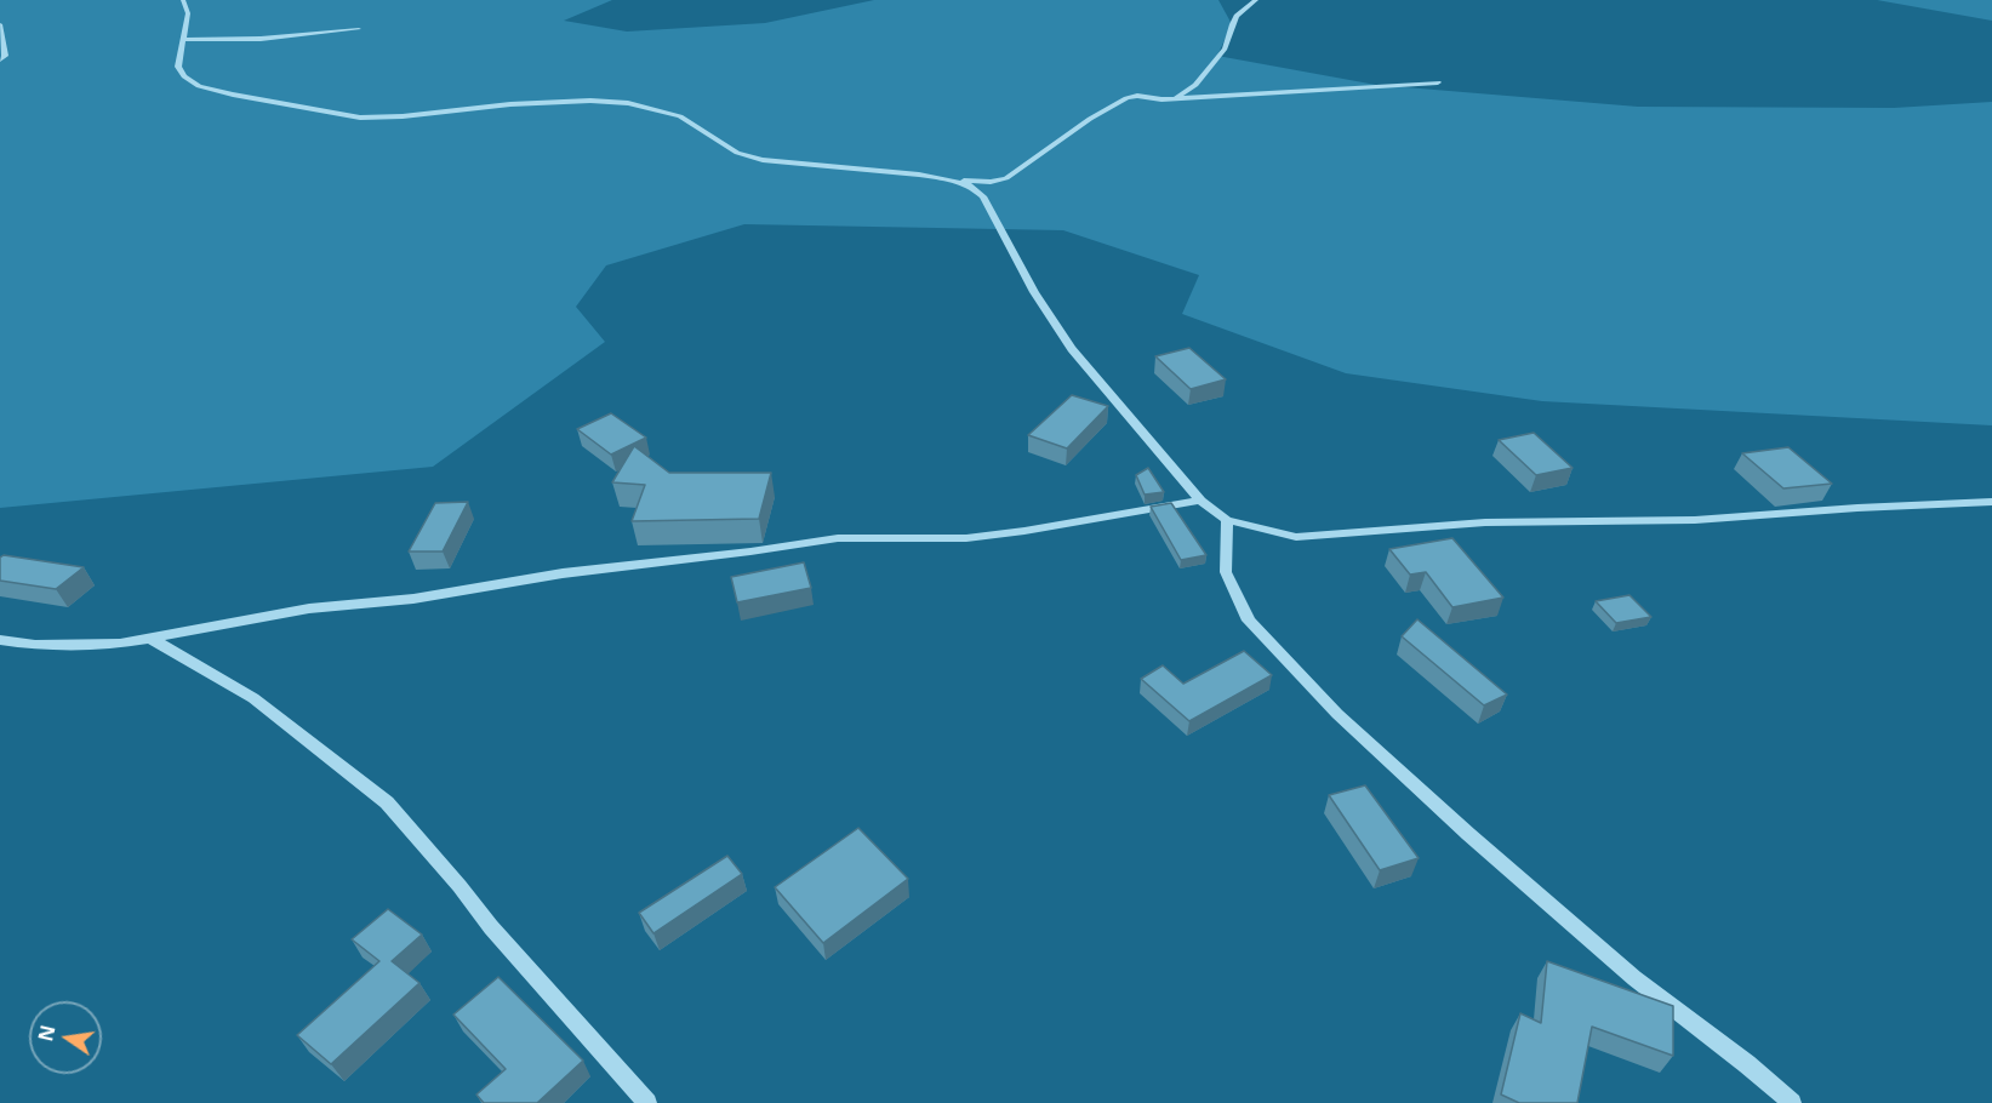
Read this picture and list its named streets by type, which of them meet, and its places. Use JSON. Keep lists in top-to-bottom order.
{
  "north": "left"
}
